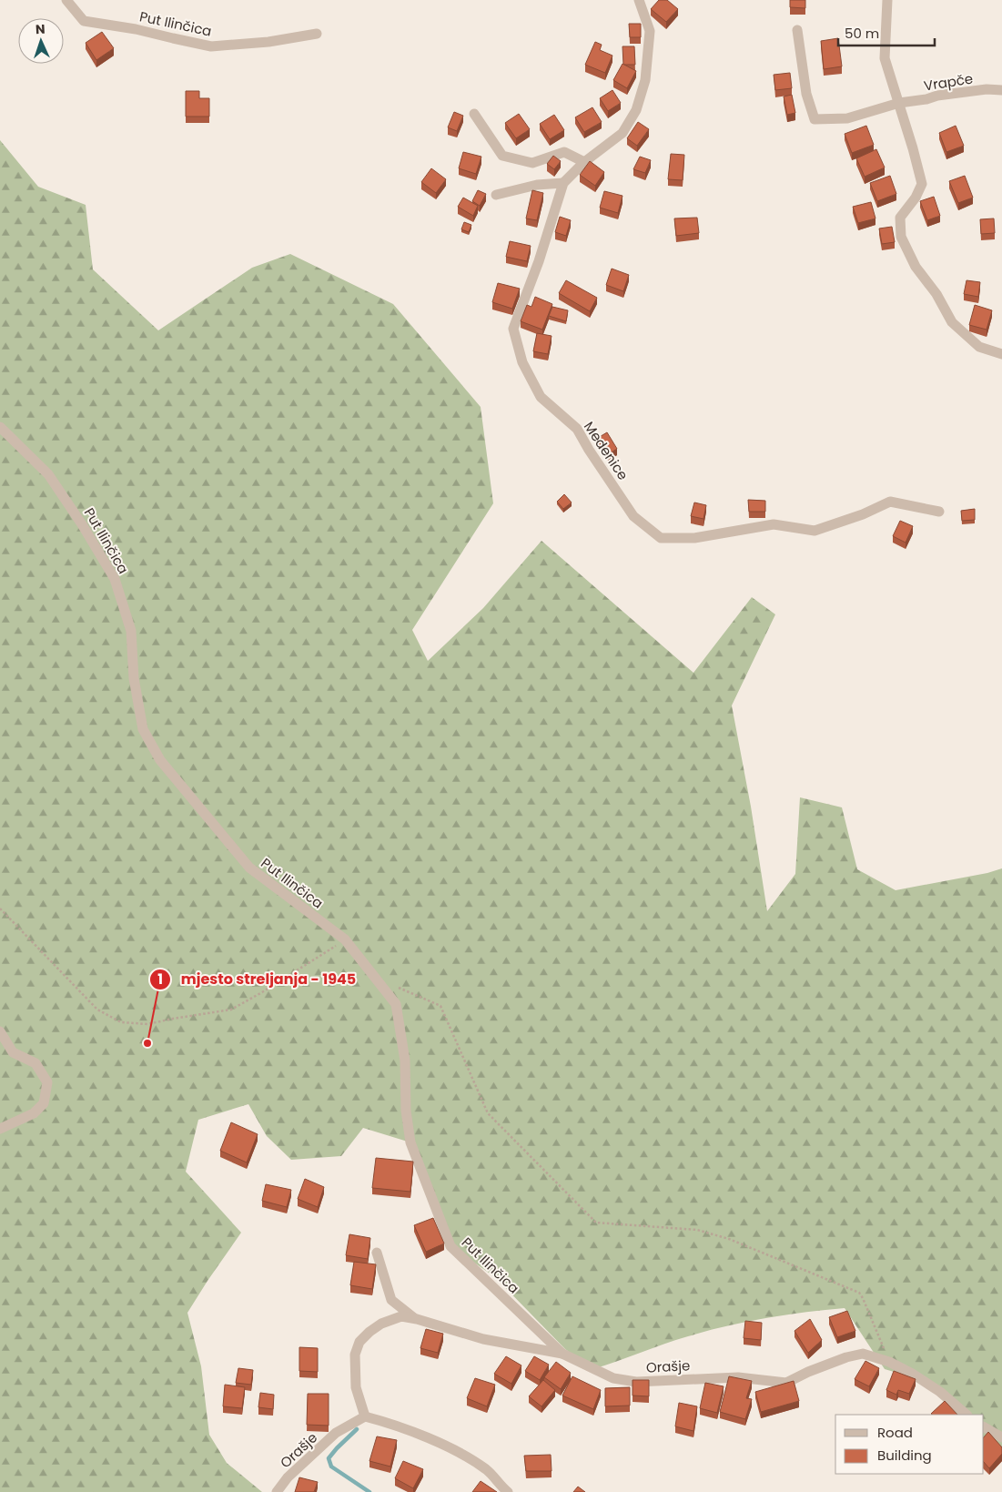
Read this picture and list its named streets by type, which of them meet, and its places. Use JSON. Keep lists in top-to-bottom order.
{
  "streets": {
    "street": [
      "Put Ilinčica",
      "Vrapče",
      "Medenice",
      "Orašje"
    ]
  },
  "crossings": [
    ["Put Ilinčica", "Orašje"]
  ],
  "places": ["mjesto streljanja - 1945"],
  "legend": ["Road", "Building"],
  "scale_bar": "50 m",
  "north": "top"
}
